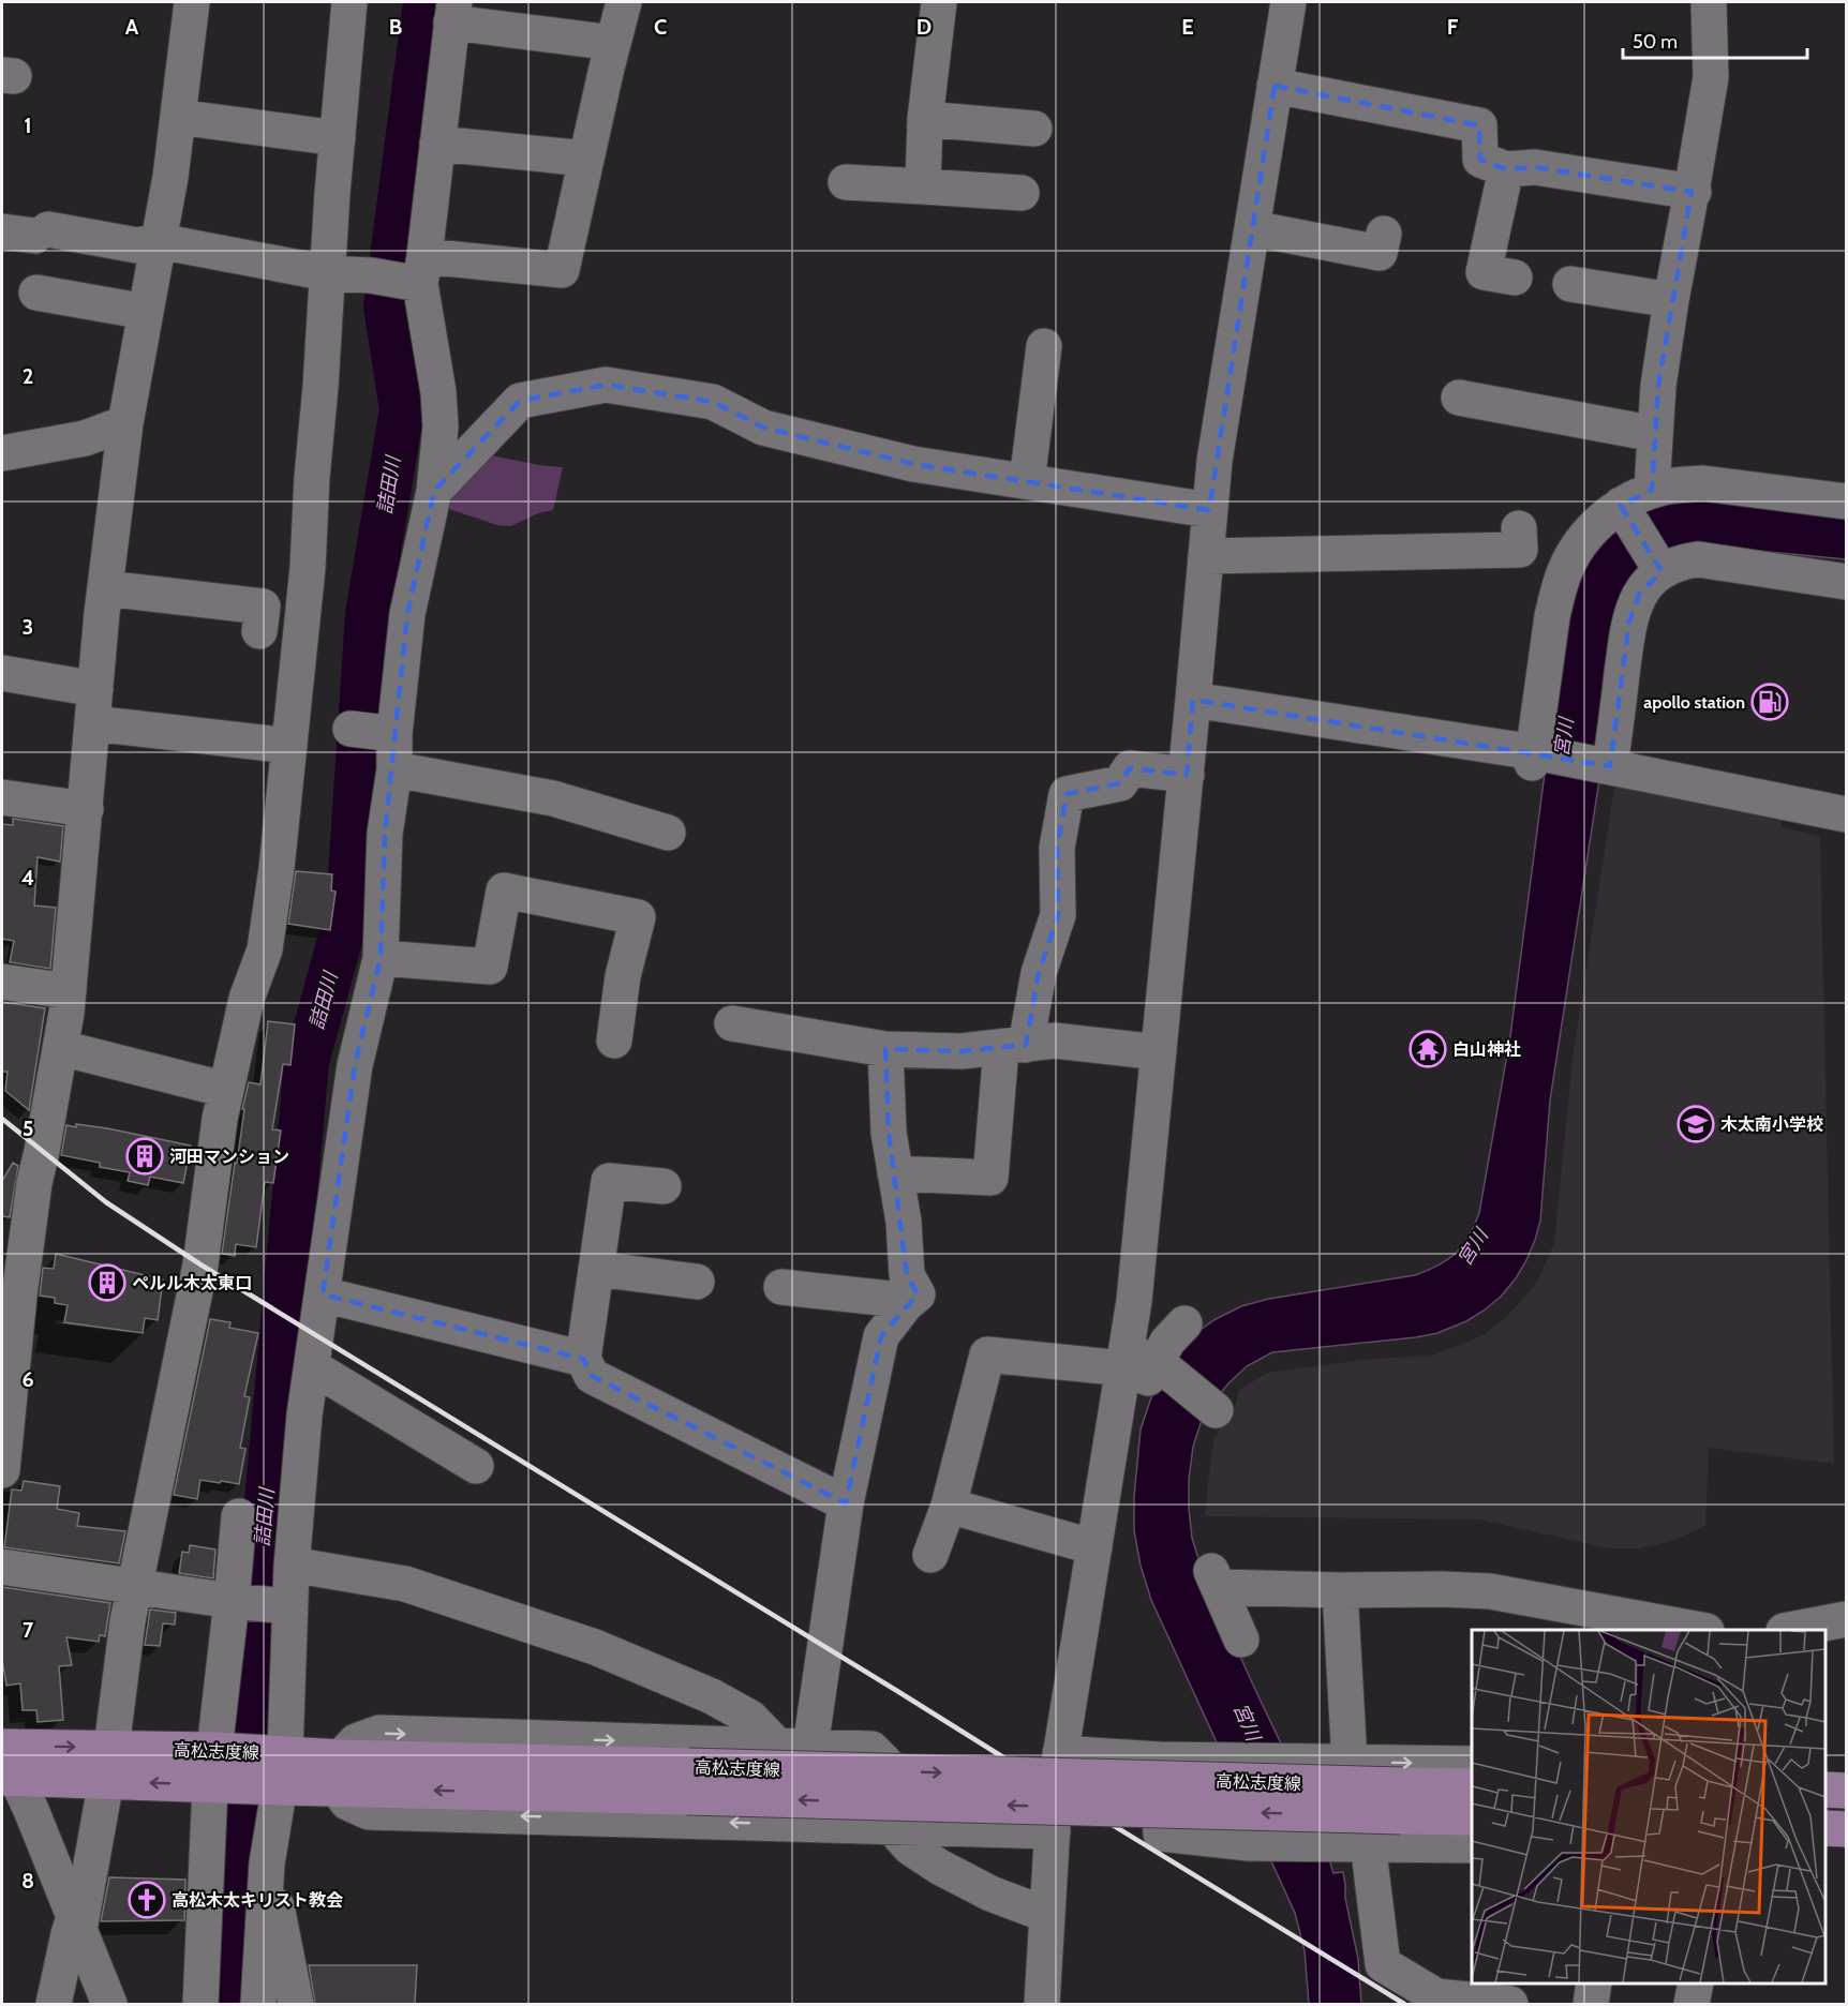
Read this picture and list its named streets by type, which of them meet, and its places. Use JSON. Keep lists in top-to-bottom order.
{
  "streets": {
    "main road": ["高松志度線"]
  },
  "water": ["詰田川", "宮川"],
  "places": {
    "fuel station": ["apollo station"],
    "temple": ["白山神社"],
    "school or university": ["木太南小学校"],
    "building": ["河田マンション", "ペルル木太東口"],
    "church": ["高松木太キリスト教会"]
  },
  "scale_bar": "50 m",
  "grid": {
    "columns": [
      "A",
      "B",
      "C",
      "D",
      "E",
      "F"
    ],
    "rows": [
      "1",
      "2",
      "3",
      "4",
      "5",
      "6",
      "7",
      "8"
    ]
  }
}
